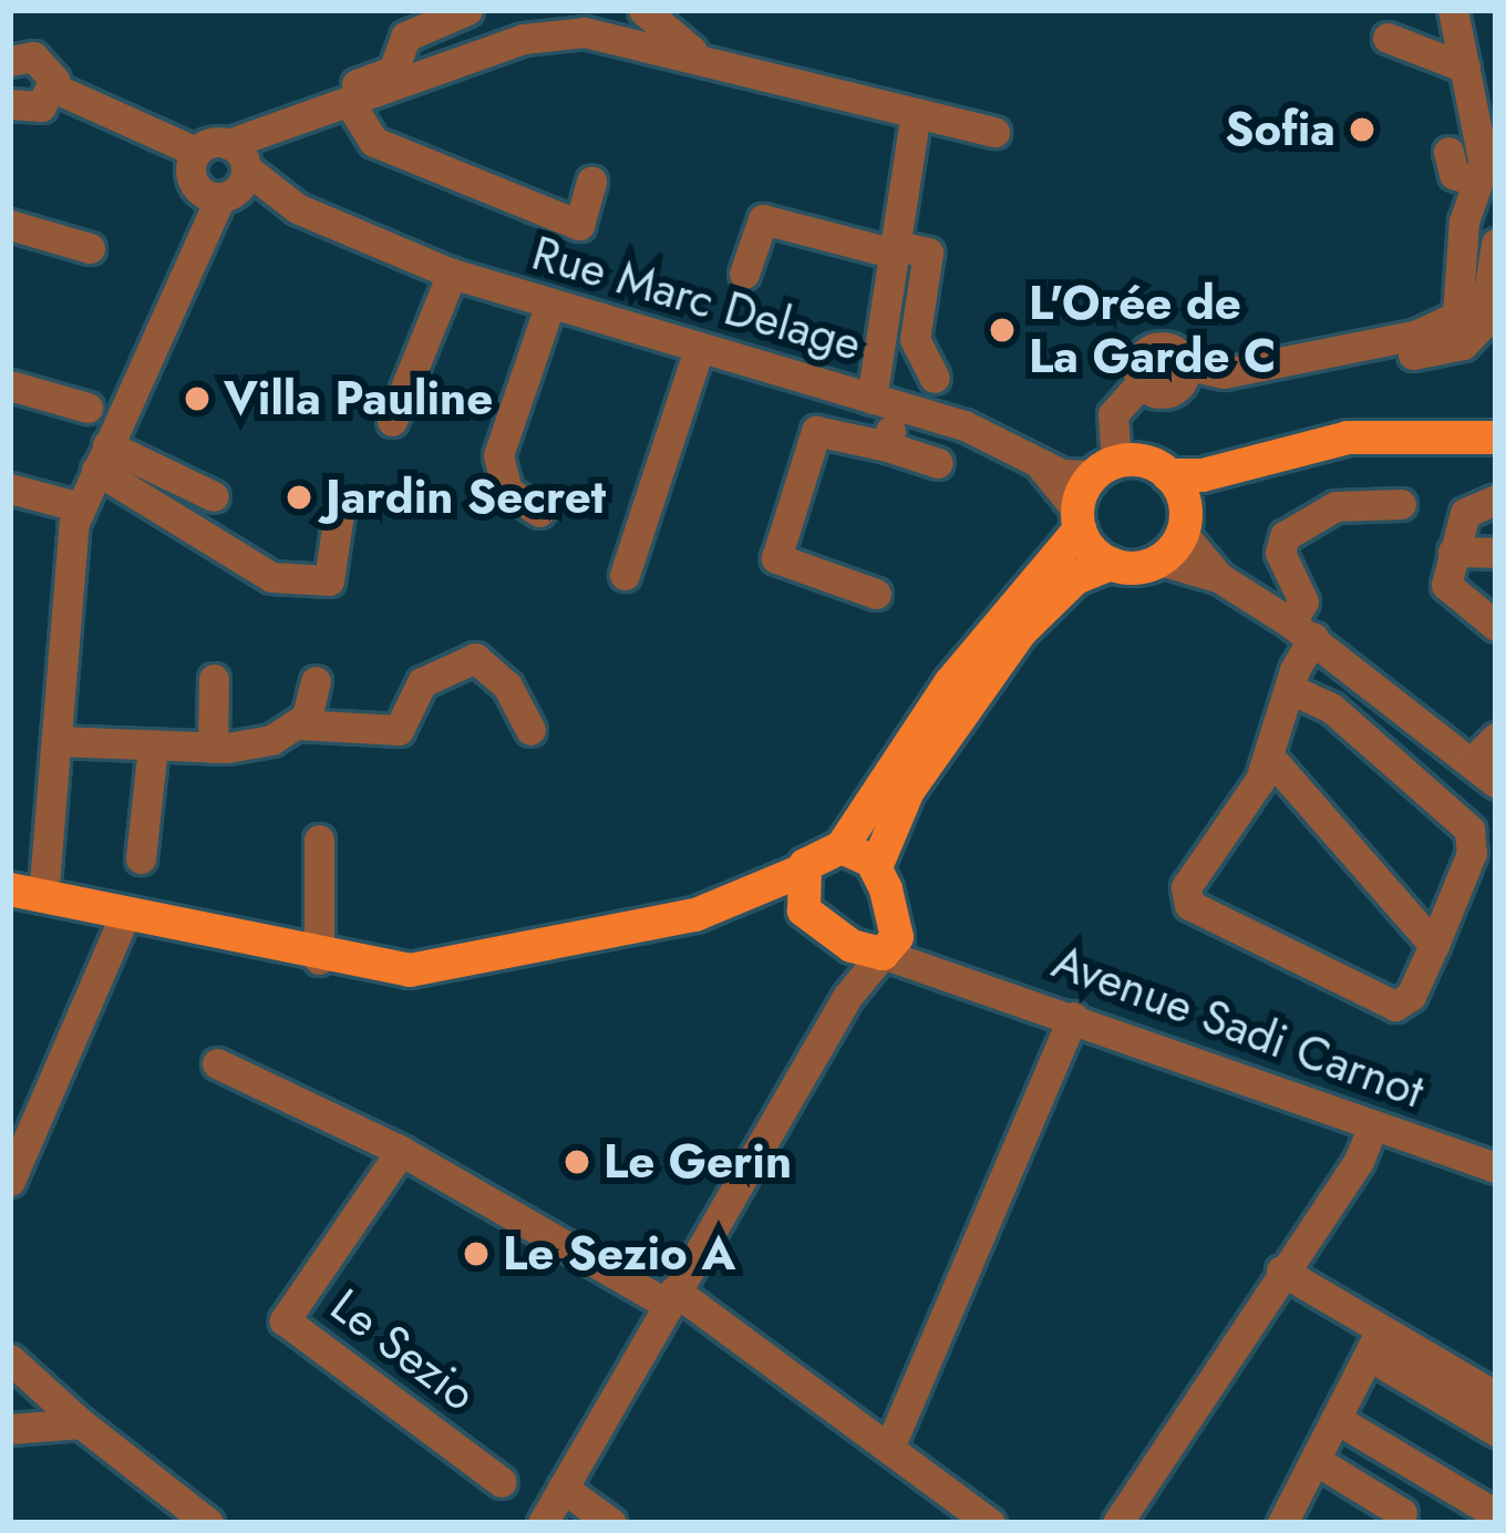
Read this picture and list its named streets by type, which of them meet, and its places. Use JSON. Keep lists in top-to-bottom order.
{
  "streets": {
    "street": ["Rue Marc Delage", "Avenue Sadi Carnot", "Le Sezio"]
  },
  "places": [
    "Sofia",
    "L'Orée de La Garde C",
    "Villa Pauline",
    "Jardin Secret",
    "Le Gerin",
    "Le Sezio A"
  ]
}
